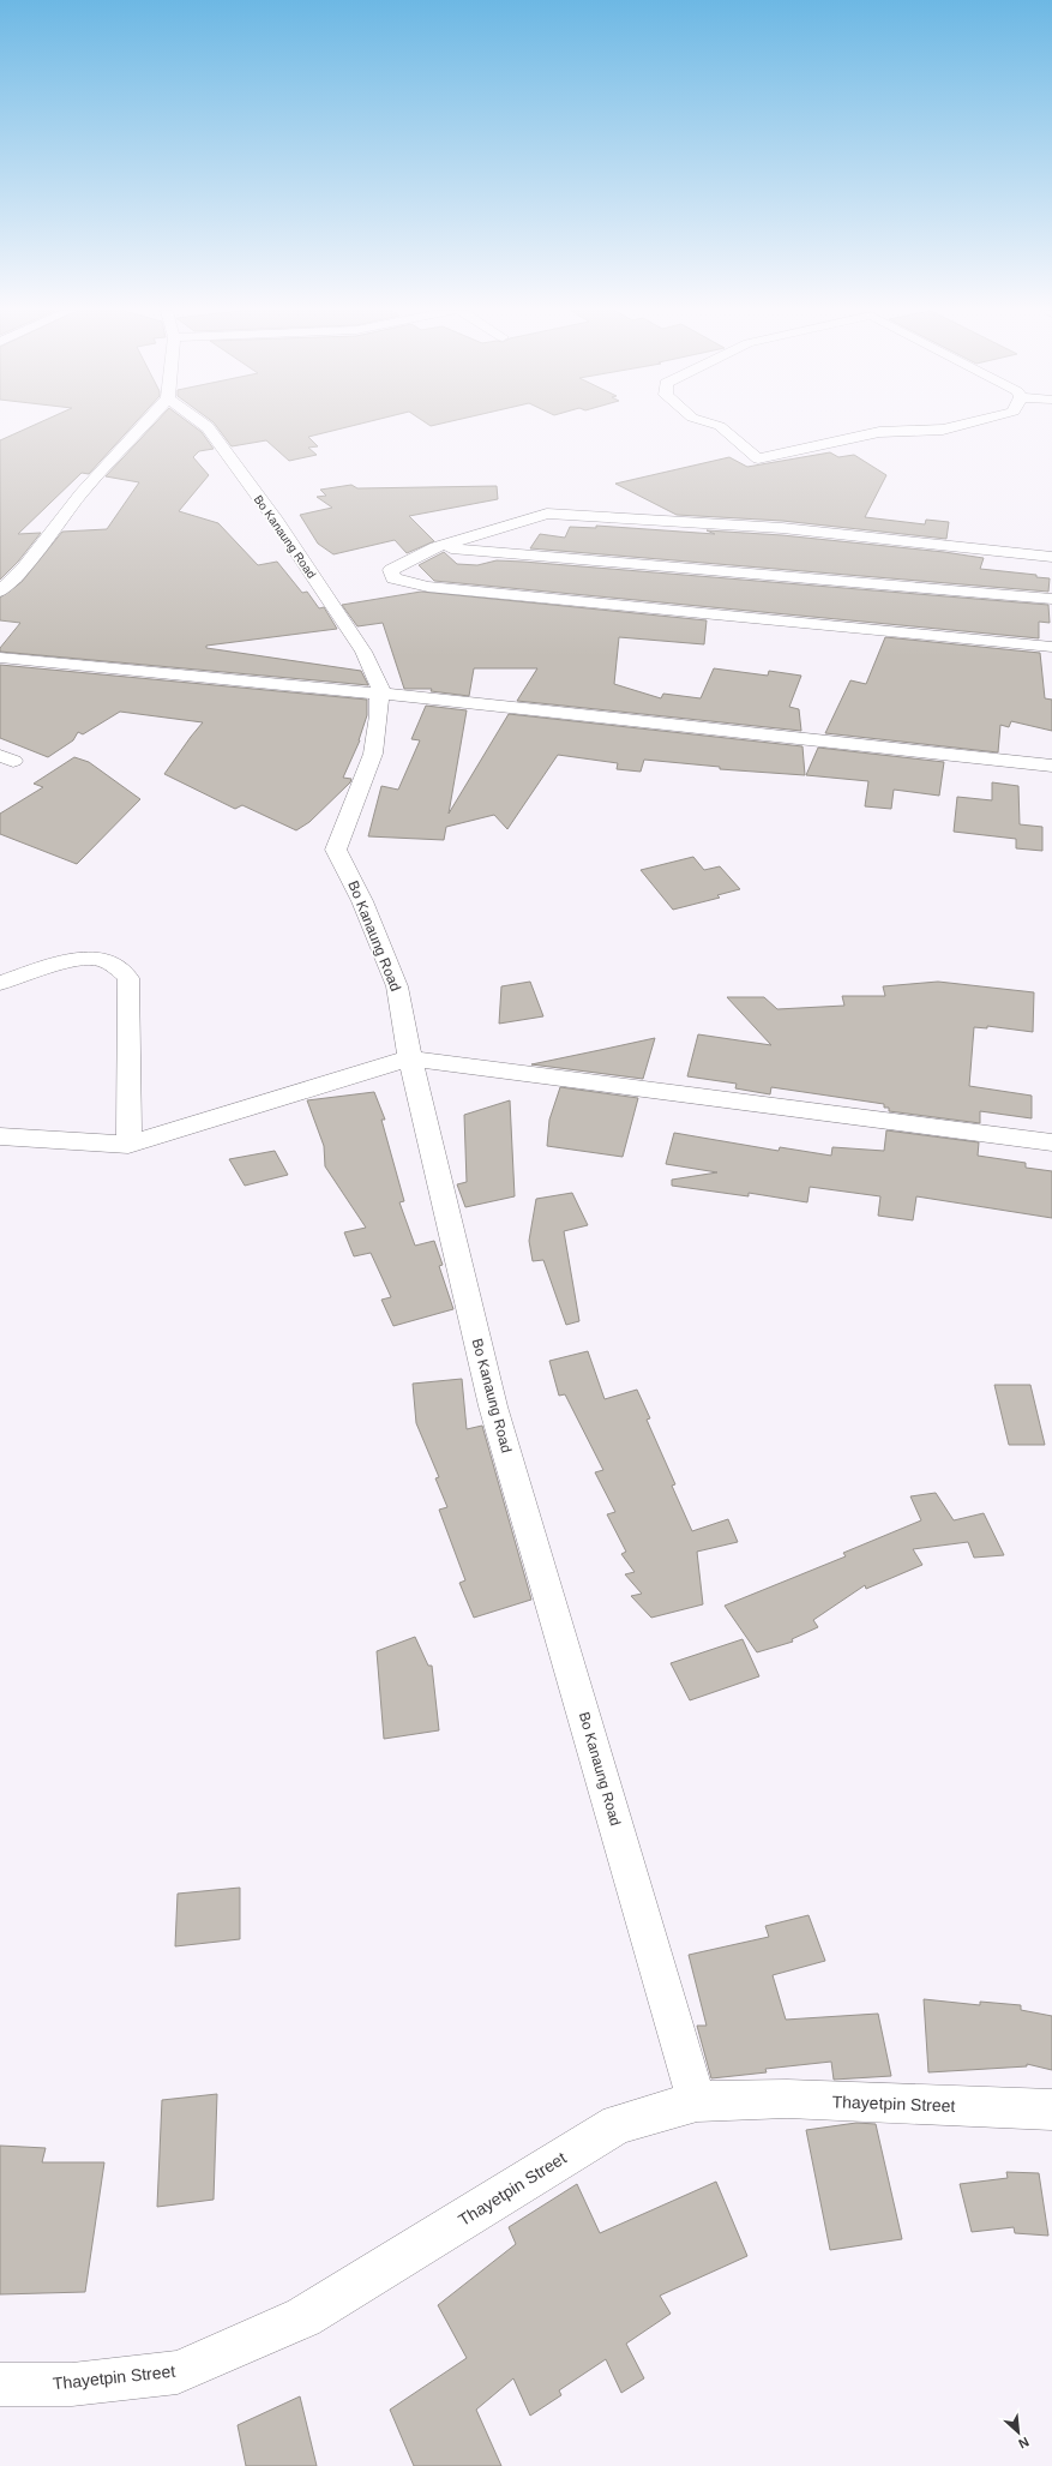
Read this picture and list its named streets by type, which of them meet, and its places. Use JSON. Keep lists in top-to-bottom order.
{
  "streets": {
    "street": ["Bo Kanaung Road", "Thayetpin Street"]
  },
  "crossings": [
    ["Bo Kanaung Road", "Thayetpin Street"]
  ],
  "north": "bottom right"
}
